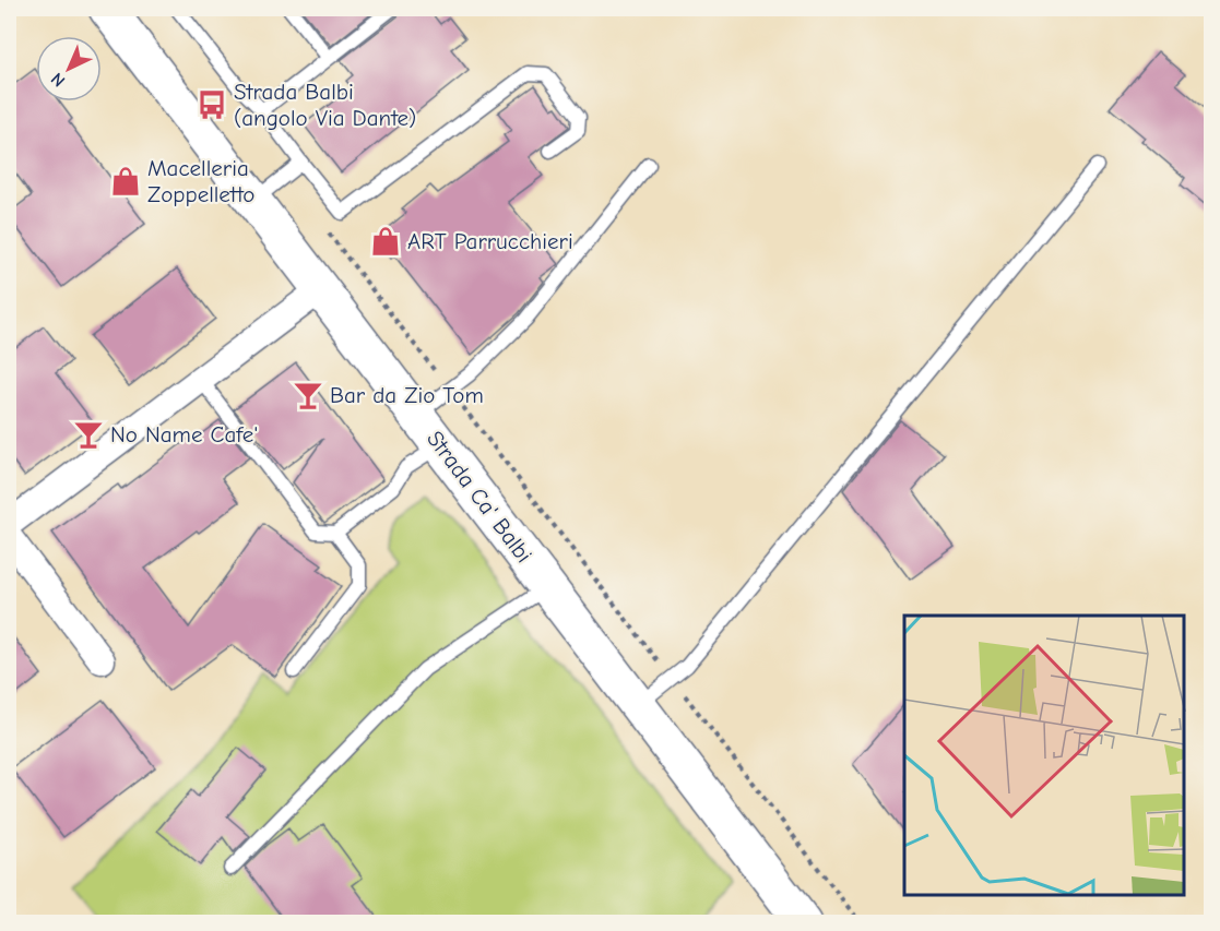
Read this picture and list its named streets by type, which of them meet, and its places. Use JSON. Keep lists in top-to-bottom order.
{
  "streets": {
    "main road": ["Strada Ca' Balbi"]
  },
  "places": {
    "bus stop": ["Strada Balbi (angolo Via Dante)"],
    "shop": ["Macelleria Zoppelletto", "ART Parrucchieri"],
    "bar": ["Bar da Zio Tom", "No Name Cafe'"]
  },
  "north": "bottom left"
}
